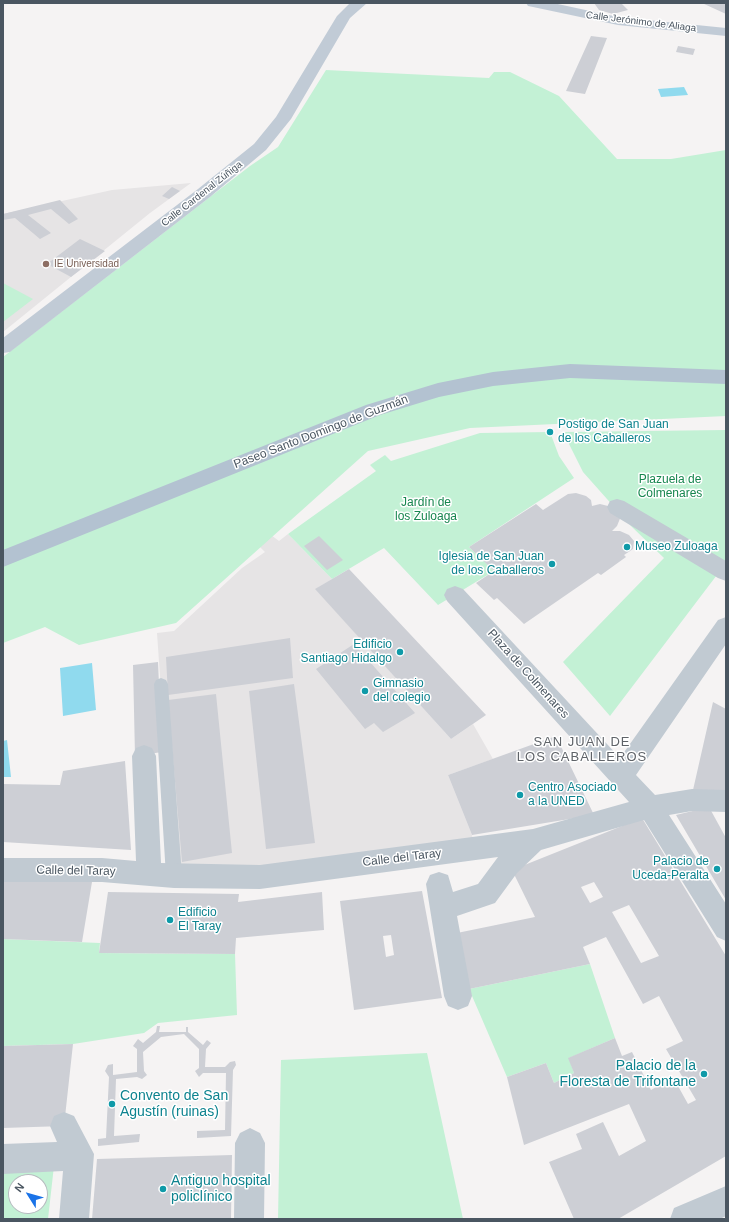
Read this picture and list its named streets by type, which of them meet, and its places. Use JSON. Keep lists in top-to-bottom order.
{
  "streets": {
    "main road": ["Paseo Santo Domingo de Guzmán"],
    "street": [
      "Calle Jerónimo de Aliaga",
      "Calle Cardenal Zúñiga",
      "Plaza de Colmenares",
      "Calle del Taray"
    ]
  },
  "crossings": [
    ["Plaza de Colmenares", "Calle del Taray"]
  ],
  "districts": ["SAN JUAN DE LOS CABALLEROS"],
  "parks": ["Plazuela de Colmenares", "Jardín de los Zuloaga"],
  "places": [
    "IE Universidad",
    "Postigo de San Juan de los Caballeros",
    "Museo Zuloaga",
    "Iglesia de San Juan de los Caballeros",
    "Edificio Santiago Hidalgo",
    "Gimnasio del colegio",
    "Centro Asociado a la UNED",
    "Palacio de Uceda-Peralta",
    "Edificio El Taray",
    "Palacio de la Floresta de Trifontane",
    "Convento de San Agustín (ruinas)",
    "Antiguo hospital policlínico"
  ],
  "north": "top left"
}
